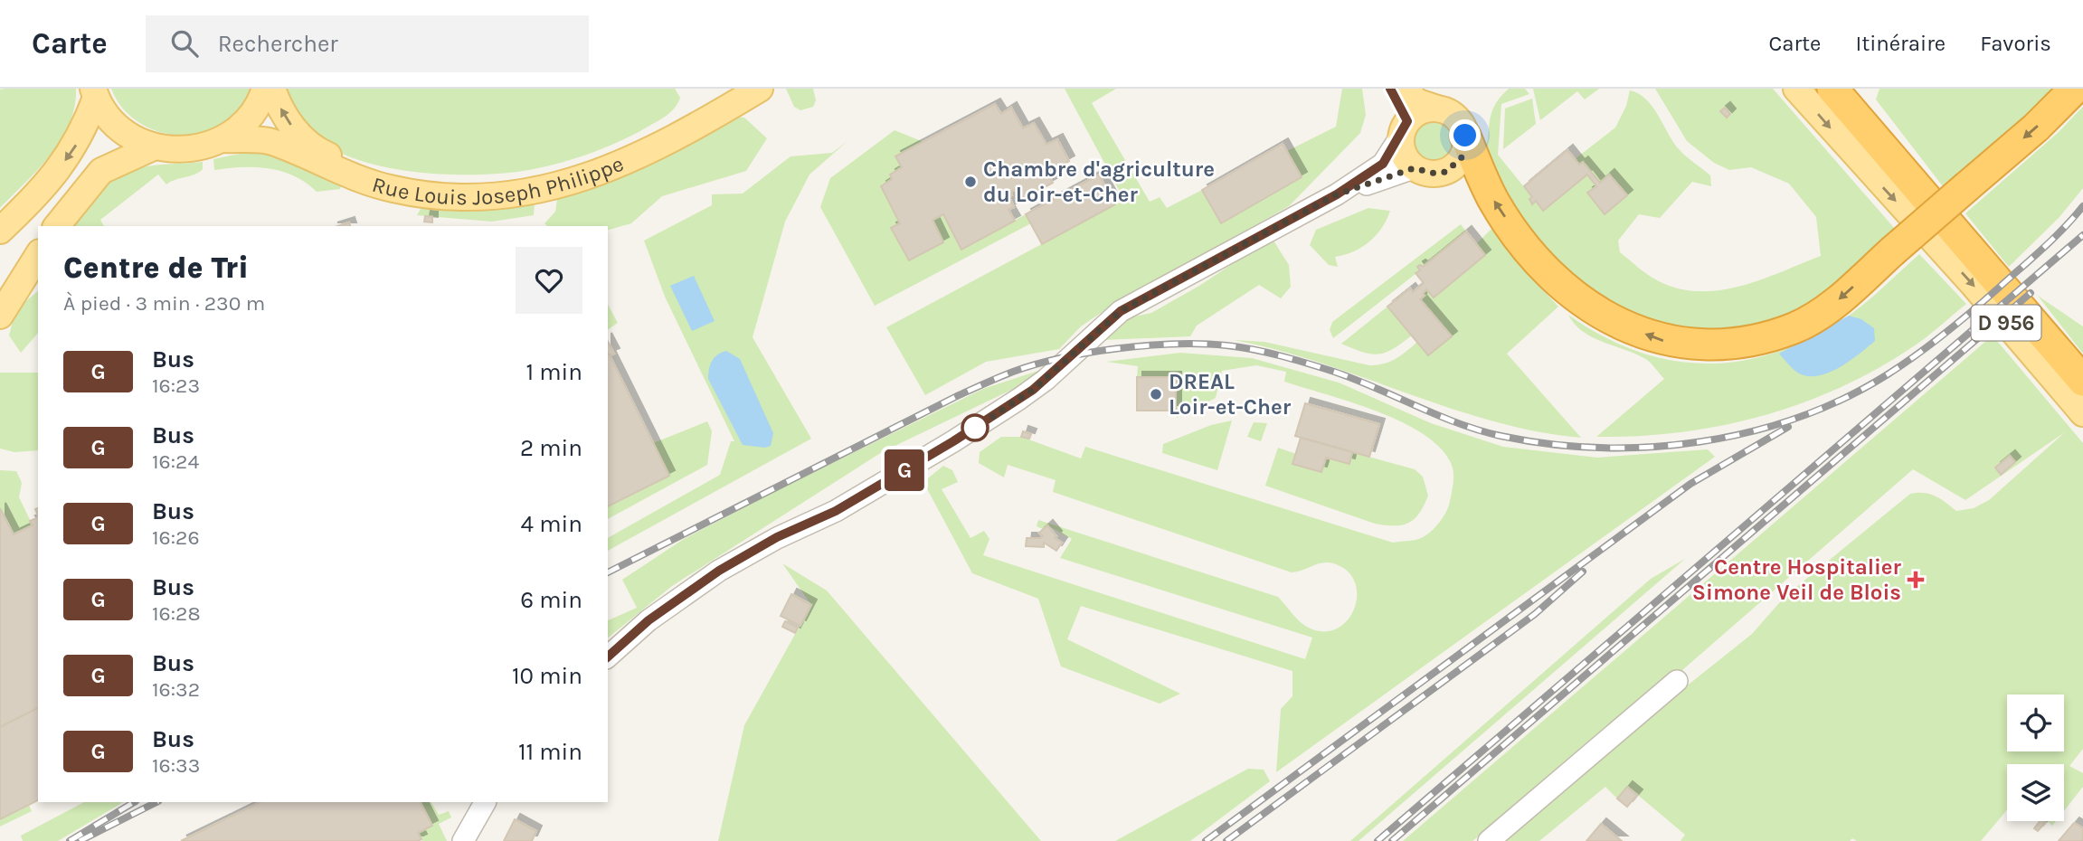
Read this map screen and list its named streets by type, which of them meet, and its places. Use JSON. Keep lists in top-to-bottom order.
{
  "streets": {
    "highway": ["D 956"],
    "main road": ["Rue Louis Joseph Philippe"]
  },
  "places": {
    "other": ["Chambre d'agriculture du Loir-et-Cher", "DREAL Loir-et-Cher"],
    "health": ["Centre Hospitalier Simone Veil de Blois"]
  },
  "lines": ["bus line G"],
  "page": {
    "header": "Carte",
    "search": "Rechercher",
    "nav": ["Carte", "Itinéraire", "Favoris"],
    "on_map": "G",
    "heading": ["Centre de Tri", "À pied · 3 min · 230 m"],
    "list": [
      {
        "mark": "G",
        "name": "Bus",
        "note": "16:23",
        "value": "1 min"
      },
      {
        "mark": "G",
        "name": "Bus",
        "note": "16:24",
        "value": "2 min"
      },
      {
        "mark": "G",
        "name": "Bus",
        "note": "16:26",
        "value": "4 min"
      },
      {
        "mark": "G",
        "name": "Bus",
        "note": "16:28",
        "value": "6 min"
      },
      {
        "mark": "G",
        "name": "Bus",
        "note": "16:32",
        "value": "10 min"
      },
      {
        "mark": "G",
        "name": "Bus",
        "note": "16:33",
        "value": "11 min"
      }
    ]
  }
}
